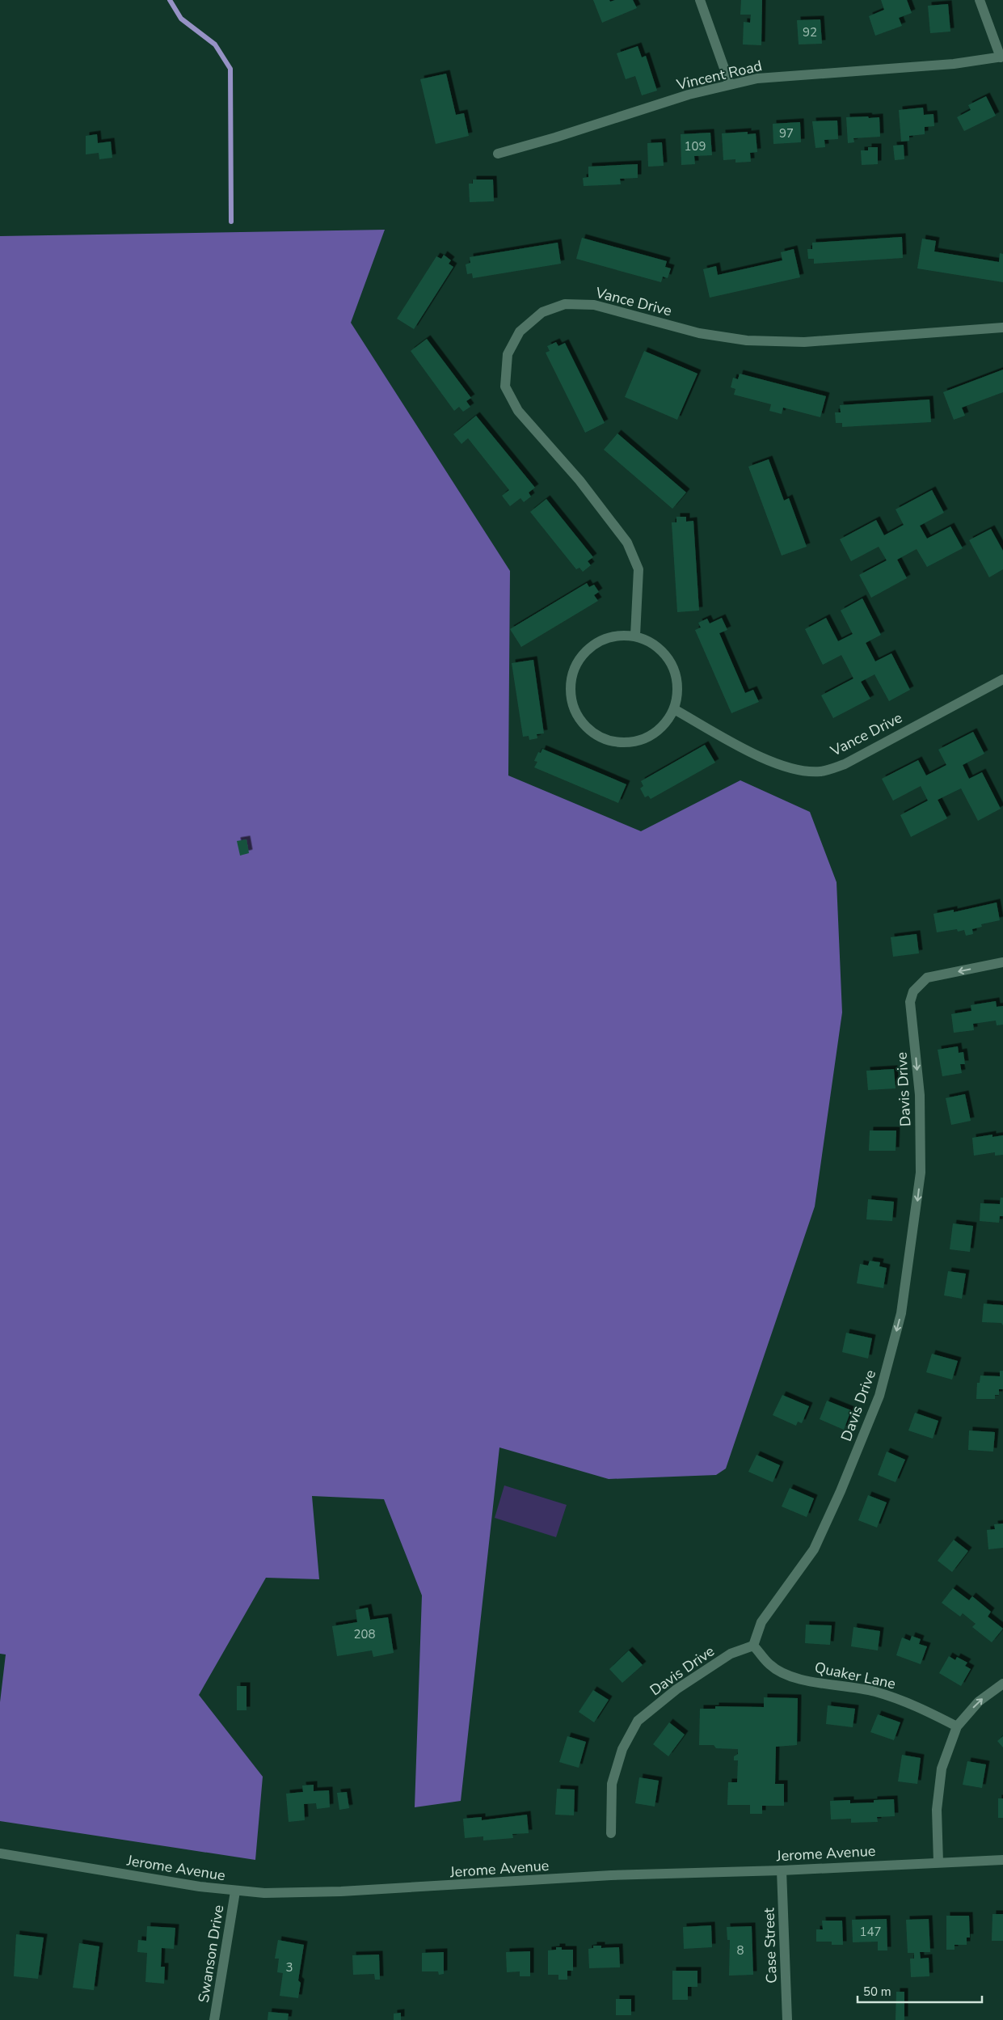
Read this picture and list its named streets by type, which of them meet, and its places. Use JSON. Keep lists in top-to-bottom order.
{
  "streets": {
    "street": [
      "Vincent Road",
      "Vance Drive",
      "Davis Drive",
      "Quaker Lane",
      "Jerome Avenue",
      "Case Street",
      "Swanson Drive"
    ]
  },
  "crossings": [
    ["Davis Drive", "Quaker Lane"],
    ["Jerome Avenue", "Case Street"],
    ["Jerome Avenue", "Swanson Drive"]
  ],
  "one_way": ["Davis Drive"],
  "house_numbers": [
    "92",
    "97",
    "109",
    "208",
    "147",
    "8",
    "3"
  ],
  "scale_bar": "50 m"
}
